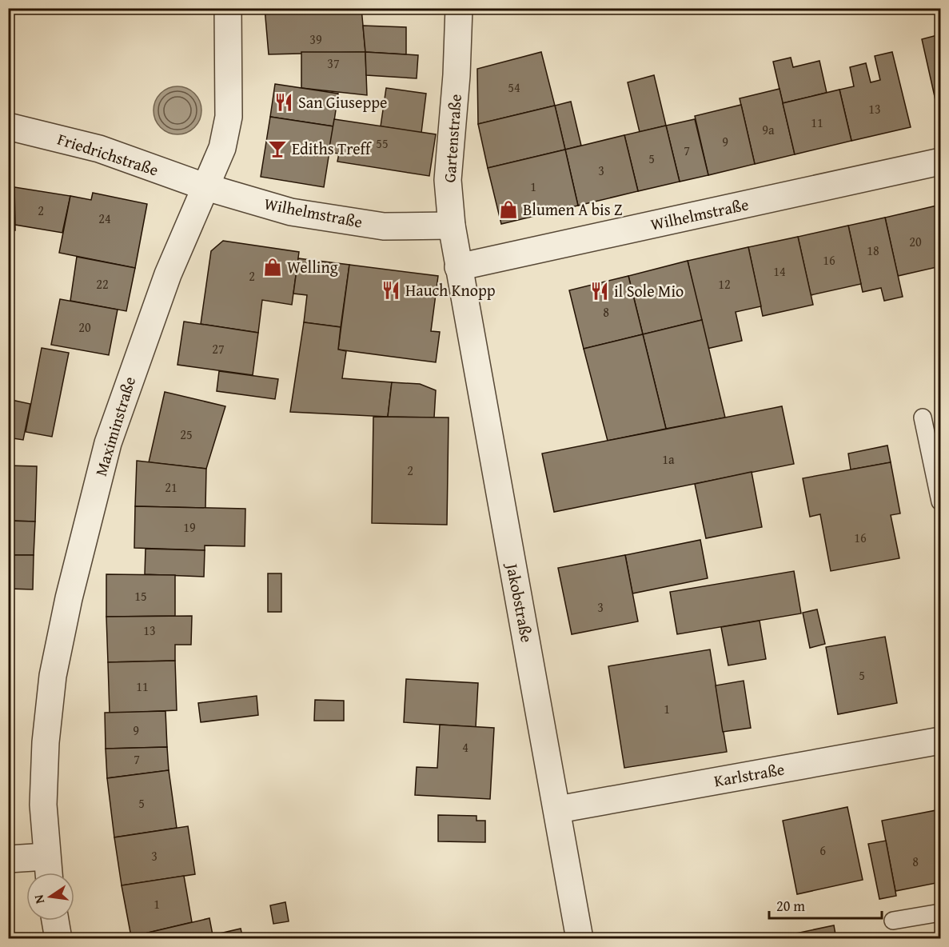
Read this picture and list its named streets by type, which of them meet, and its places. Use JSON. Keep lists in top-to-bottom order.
{
  "streets": {
    "street": [
      "Gartenstraße",
      "Friedrichstraße",
      "Wilhelmstraße",
      "Maximinstraße",
      "Jakobstraße",
      "Karlstraße"
    ]
  },
  "crossings": [
    ["Gartenstraße", "Wilhelmstraße"],
    ["Gartenstraße", "Jakobstraße"],
    ["Friedrichstraße", "Wilhelmstraße"],
    ["Friedrichstraße", "Maximinstraße"],
    ["Wilhelmstraße", "Maximinstraße"],
    ["Wilhelmstraße", "Jakobstraße"],
    ["Jakobstraße", "Karlstraße"]
  ],
  "places": {
    "restaurant": ["San Giuseppe", "Hauch Knopp", "il Sole Mio"],
    "bar": ["Ediths Treff"],
    "shop": ["Blumen A bis Z", "Welling"]
  },
  "house_numbers": [
    "39",
    "37",
    "54",
    "13",
    "11",
    "9a",
    "9",
    "55",
    "7",
    "5",
    "3",
    "1",
    "2",
    "24",
    "20",
    "18",
    "16",
    "14",
    "2",
    "22",
    "12",
    "8",
    "20",
    "27",
    "25",
    "1a",
    "2",
    "21",
    "19",
    "16",
    "15",
    "3",
    "13",
    "5",
    "11",
    "1",
    "9",
    "4",
    "7",
    "5",
    "6",
    "3",
    "8",
    "1"
  ],
  "scale_bar": "20 m",
  "north": "left"
}
